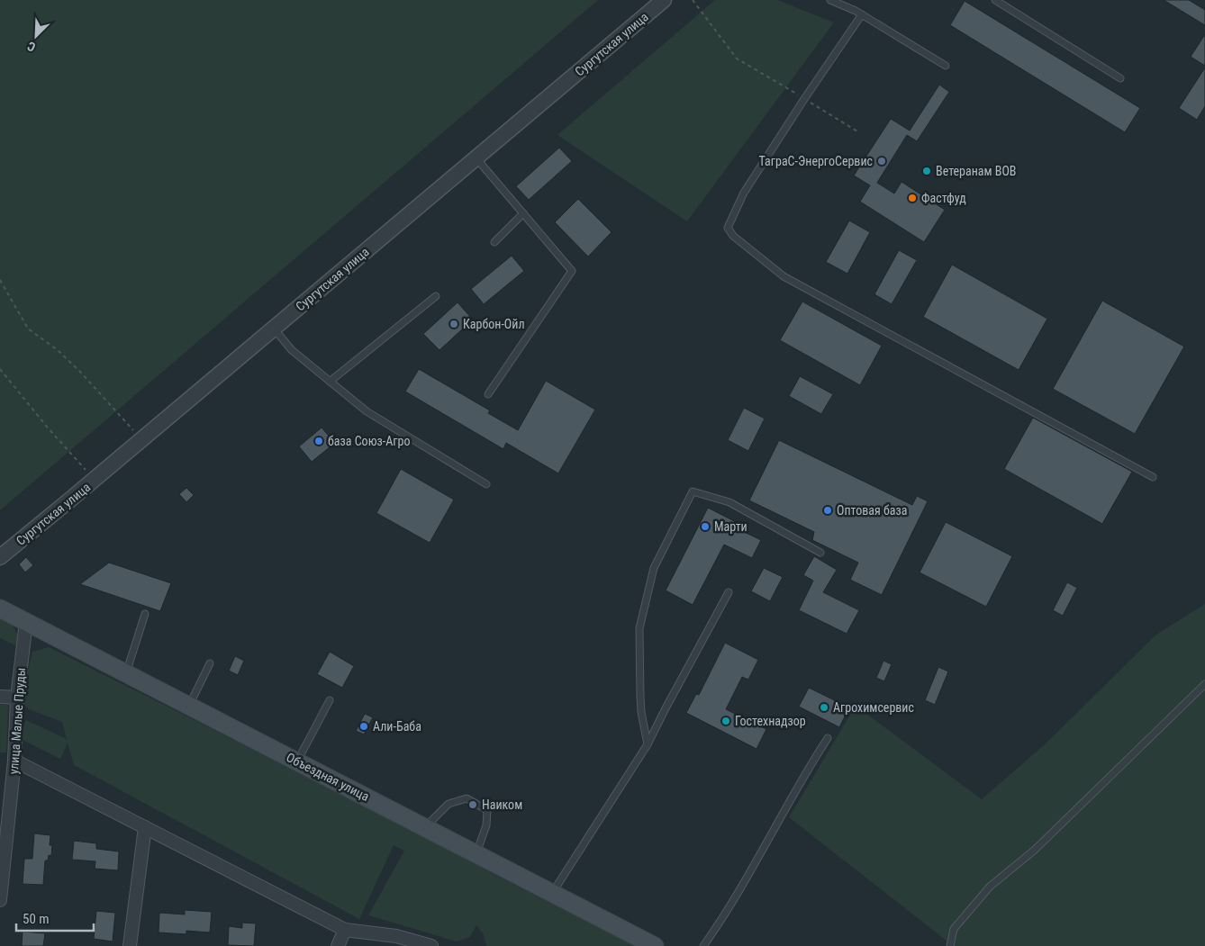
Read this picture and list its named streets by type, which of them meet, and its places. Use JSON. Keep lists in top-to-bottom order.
{
  "streets": {
    "main road": ["Объездная улица"],
    "street": ["Сургутская улица", "улица Малые Пруды"]
  },
  "crossings": [
    ["улица Малые Пруды", "Объездная улица"]
  ],
  "places": [
    "ТаграС-ЭнергоСервис",
    "Ветеранам ВОВ",
    "Фастфуд",
    "Карбон-Ойл",
    "база Союз-Агро",
    "Оптовая база",
    "Марти",
    "Агрохимсервис",
    "Гостехнадзор",
    "Али-Баба",
    "Наиком"
  ],
  "scale_bar": "50 m",
  "north": "bottom left"
}
